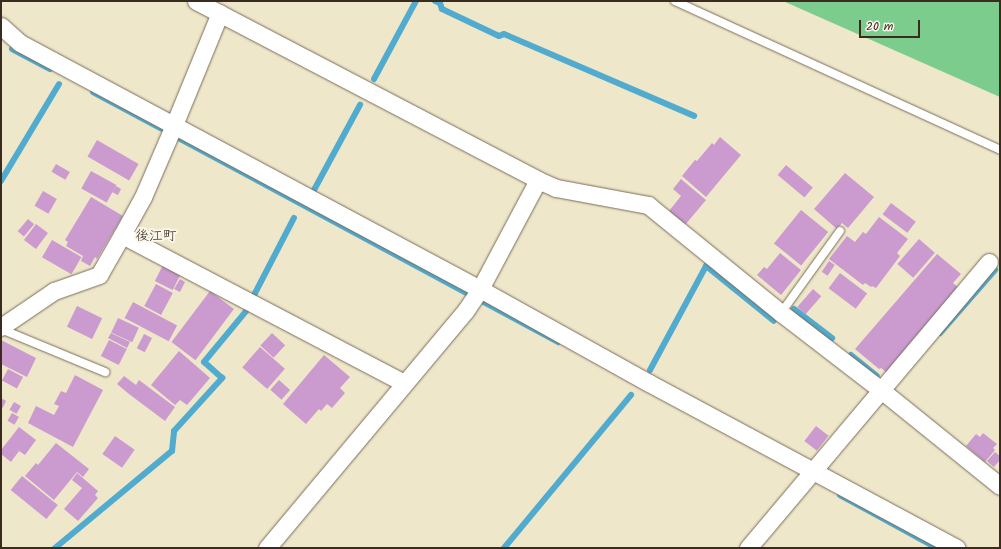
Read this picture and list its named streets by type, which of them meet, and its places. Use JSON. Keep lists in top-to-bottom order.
{
  "districts": ["後江町"],
  "scale_bar": "20 m"
}
